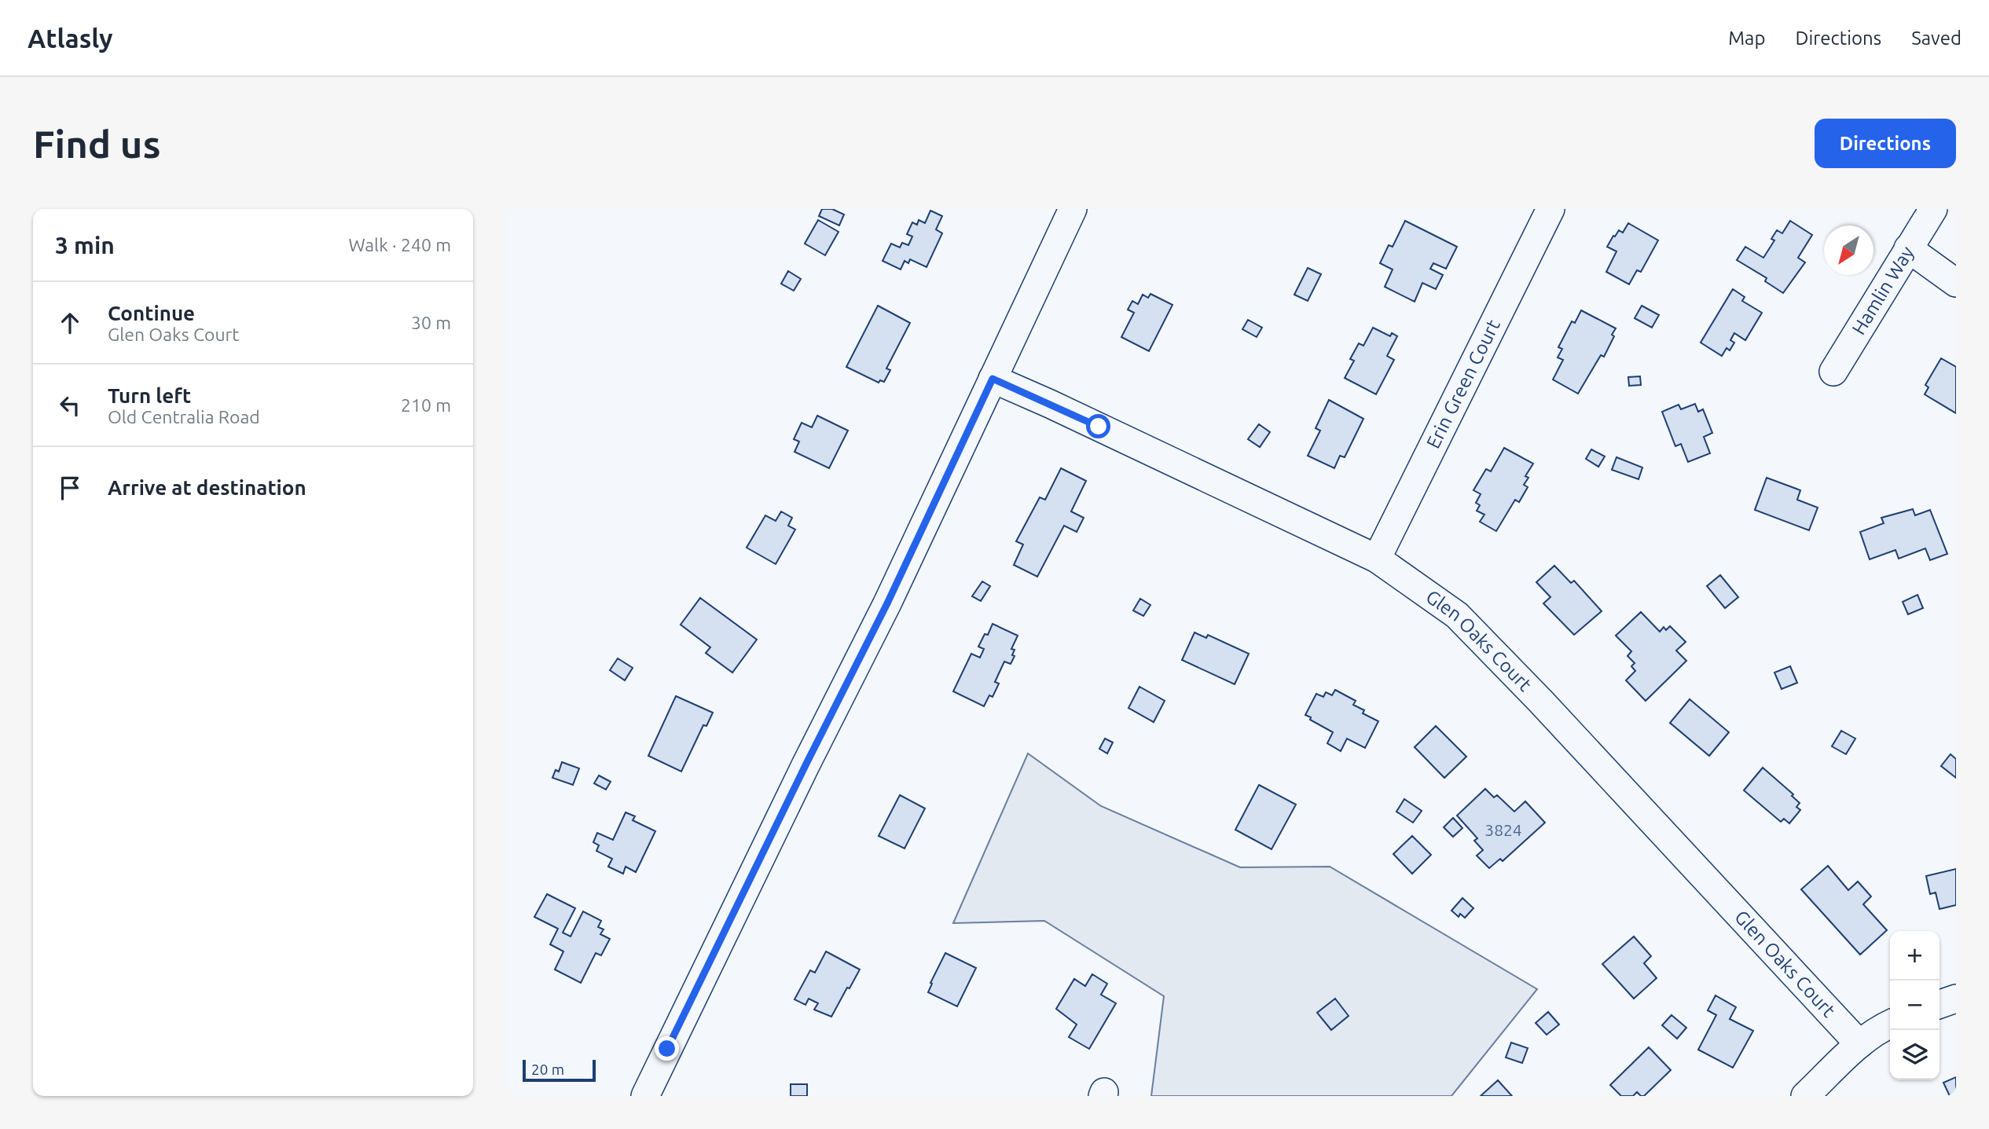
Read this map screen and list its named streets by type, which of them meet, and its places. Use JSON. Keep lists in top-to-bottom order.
{
  "streets": {
    "street": ["Hamlin Way", "Erin Green Court", "Glen Oaks Court"]
  },
  "crossings": [
    ["Erin Green Court", "Glen Oaks Court"]
  ],
  "house_numbers": ["3824"],
  "scale_bar": "20 m",
  "north": "bottom left",
  "page": {
    "header": "Atlasly",
    "nav": ["Map", "Directions", "Saved"],
    "buttons": "Directions",
    "title": "Find us",
    "heading": ["3 min", "Walk · 240 m"],
    "list": [
      ["Continue", "Glen Oaks Court", "30 m"],
      ["Turn left", "Old Centralia Road", "210 m"],
      "Arrive at destination"
    ],
    "map_buttons": ["+", "−"],
    "scale": "20 m"
  }
}
